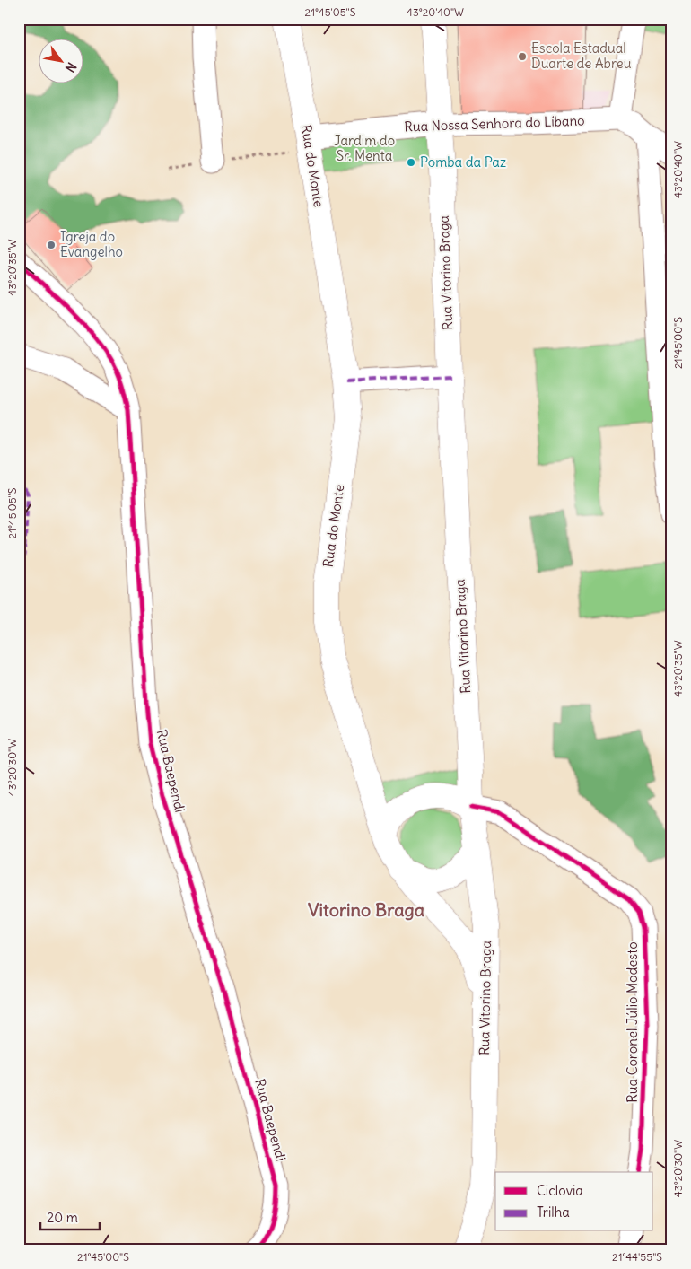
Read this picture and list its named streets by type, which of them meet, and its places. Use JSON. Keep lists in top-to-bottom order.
{
  "streets": {
    "main road": ["Rua do Monte", "Rua Vitorino Braga"],
    "street": ["Rua Nossa Senhora do Líbano", "Rua Baependi", "Rua Coronel Júlio Modesto"]
  },
  "crossings": [
    ["Rua Nossa Senhora do Líbano", "Rua do Monte"],
    ["Rua Nossa Senhora do Líbano", "Rua Vitorino Braga"],
    ["Rua do Monte", "Rua Vitorino Braga"],
    ["Rua do Monte", "Rua Coronel Júlio Modesto"],
    ["Rua Vitorino Braga", "Rua Coronel Júlio Modesto"]
  ],
  "districts": ["Vitorino Braga"],
  "parks": ["Jardim do Sr. Menta"],
  "places": ["Escola Estadual Duarte de Abreu", "Pomba da Paz", "Igreja do Evangelho"],
  "legend": ["Ciclovia", "Trilha"],
  "scale_bar": "20 m",
  "north": "bottom right",
  "coordinates": [
    "21°45'05\"S",
    "43°20'40\"W",
    "43°20'35\"W",
    "21°45'00\"S",
    "43°20'30\"W",
    "21°44'55\"S"
  ]
}
